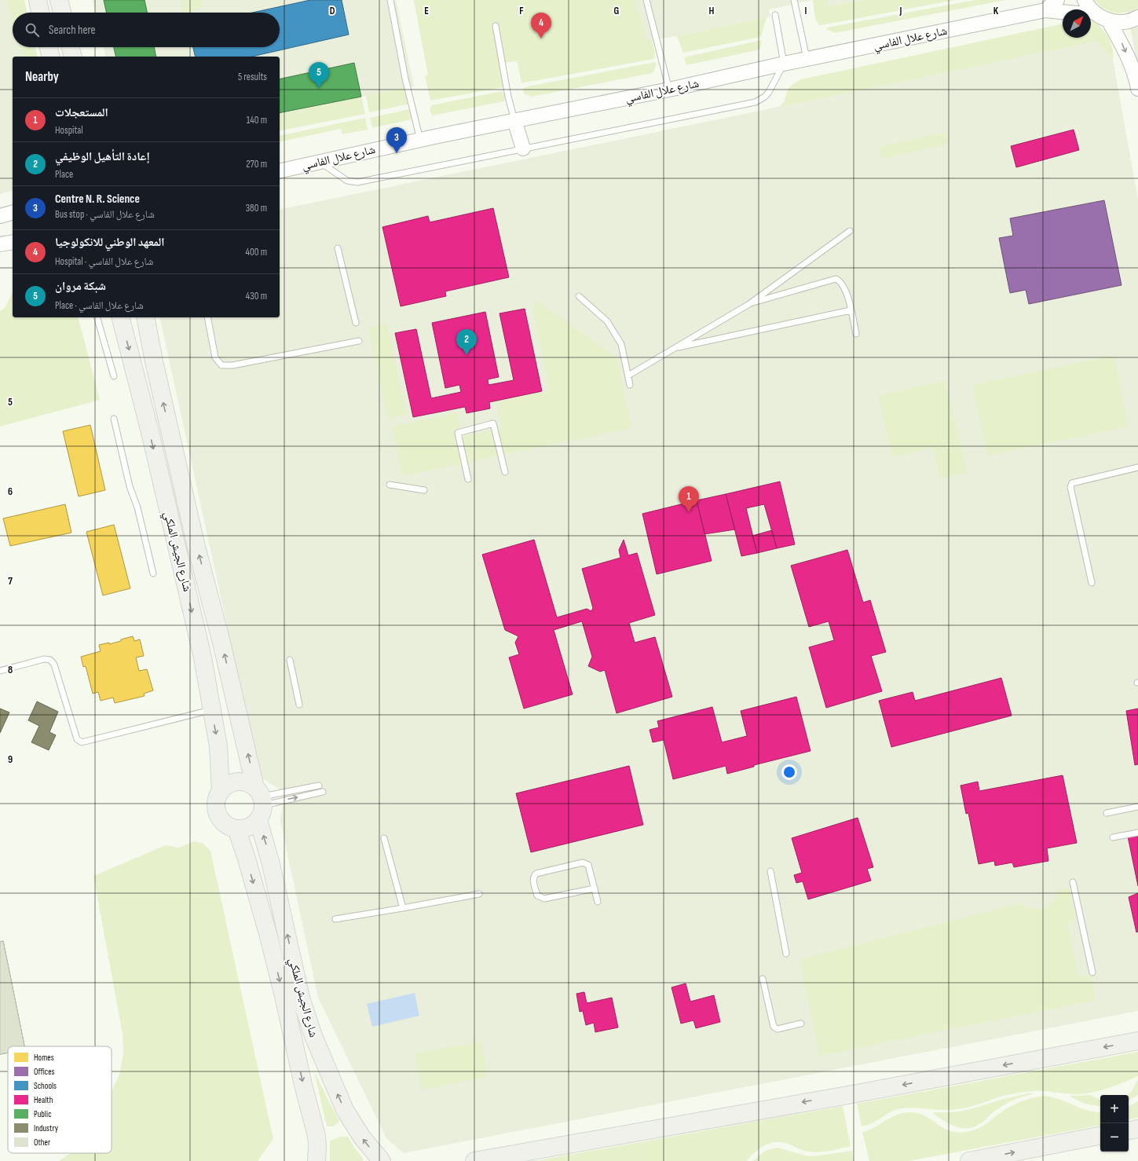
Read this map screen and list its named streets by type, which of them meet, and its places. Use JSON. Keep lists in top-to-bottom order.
{
  "streets": {
    "main road": ["شارع الجيش الملكي"],
    "street": ["شارع علال الفاسي"]
  },
  "legend": [
    "Homes",
    "Offices",
    "Schools",
    "Health",
    "Public",
    "Industry",
    "Other"
  ],
  "north": "top right",
  "page": {
    "pins": [
      "4",
      "5",
      "3",
      "2",
      "1"
    ],
    "search": "Search here",
    "heading": ["Nearby", "5 results"],
    "list": [
      {
        "mark": "1",
        "name": "المستعجلات",
        "note": "Hospital",
        "value": "140 m"
      },
      {
        "mark": "2",
        "name": "إعادة التأهيل الوظيفي",
        "note": "Place",
        "value": "270 m"
      },
      {
        "mark": "3",
        "name": "Centre N. R. Science",
        "note": "Bus stop · شارع علال الفاسي",
        "value": "380 m"
      },
      {
        "mark": "4",
        "name": "المعهد الوطني للانكولوجيا",
        "note": "Hospital · شارع علال الفاسي",
        "value": "400 m"
      },
      {
        "mark": "5",
        "name": "شبكة مروان",
        "note": "Place · شارع علال الفاسي",
        "value": "430 m"
      }
    ],
    "map_buttons": ["+", "−"]
  },
  "grid": {
    "columns": [
      "D",
      "E",
      "F",
      "G",
      "H",
      "I",
      "J",
      "K"
    ],
    "rows": [
      "5",
      "6",
      "7",
      "8",
      "9"
    ]
  }
}
